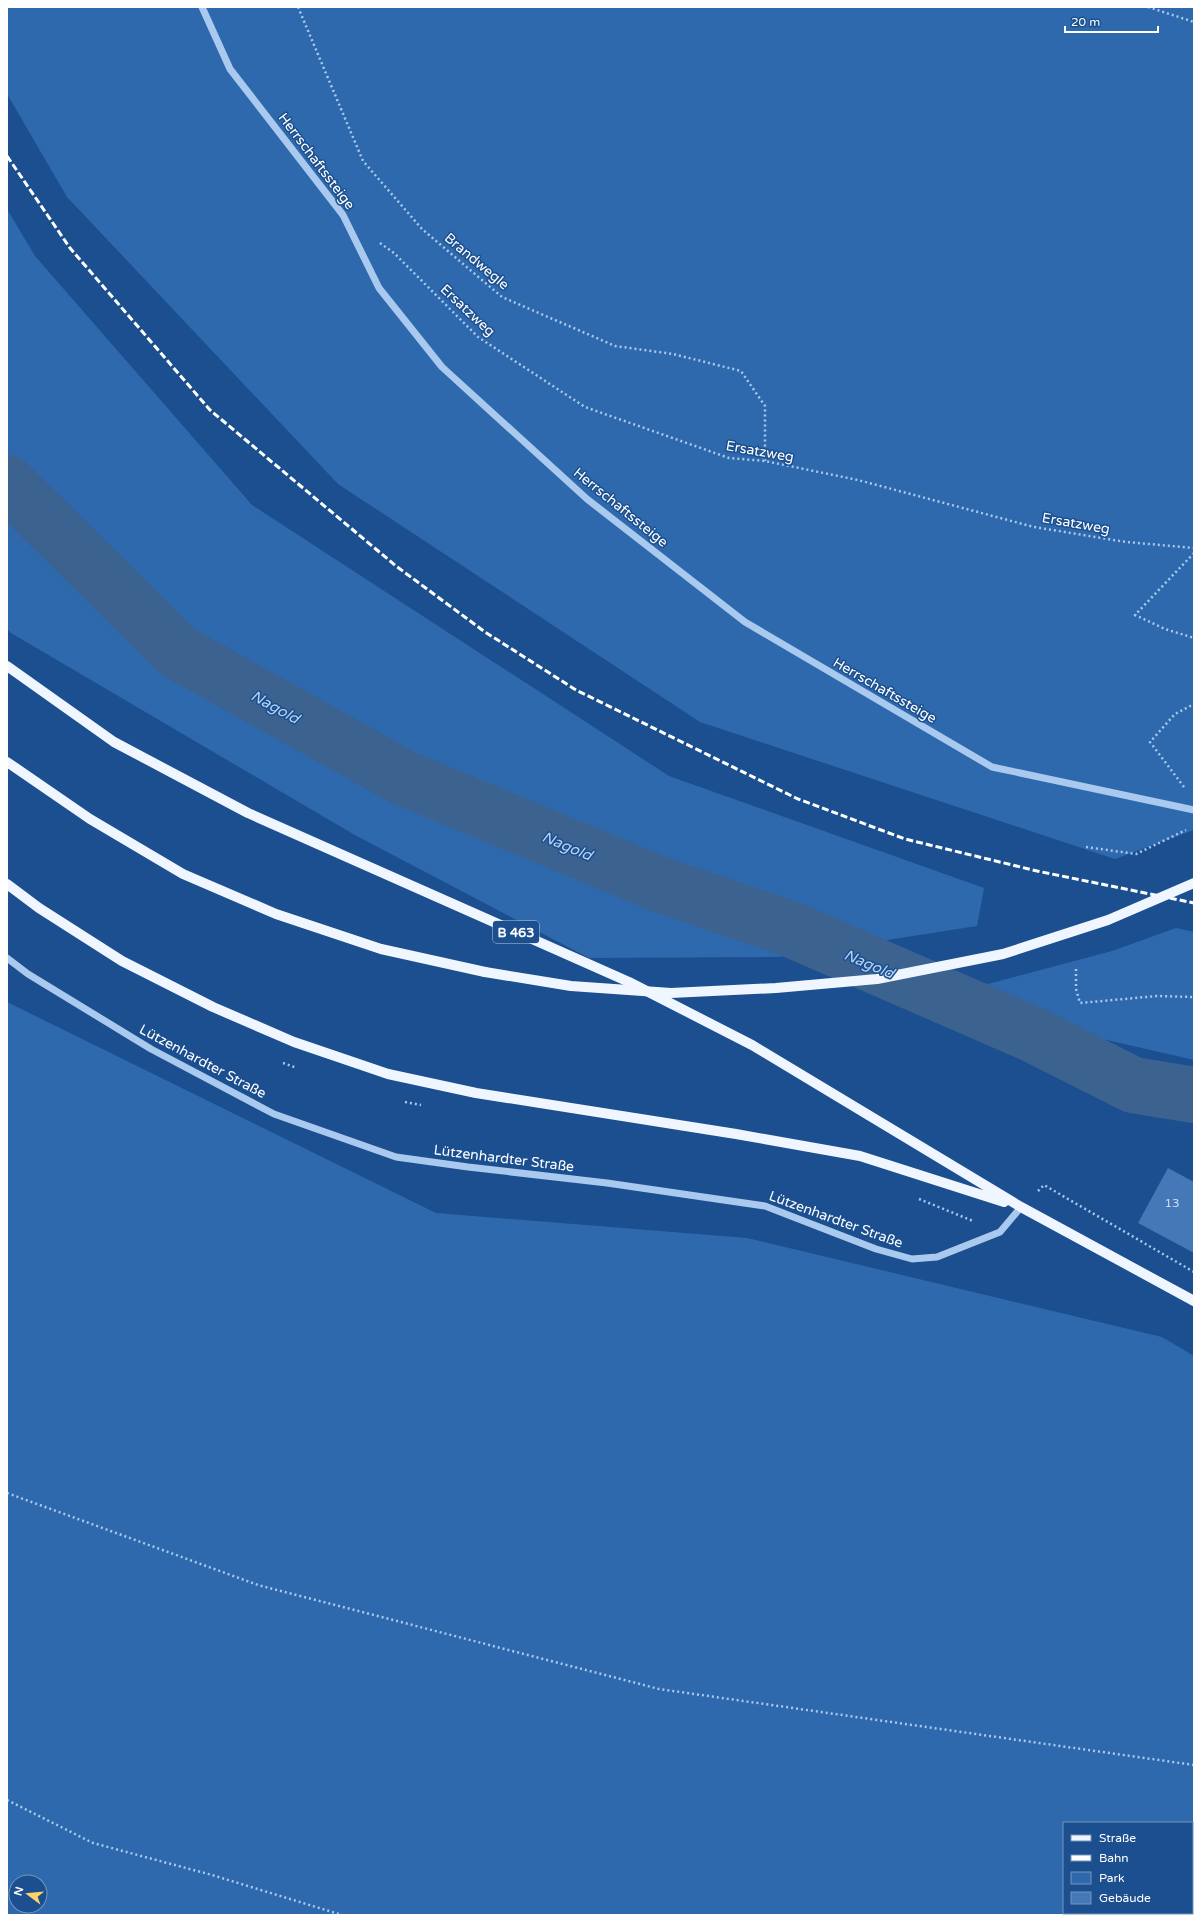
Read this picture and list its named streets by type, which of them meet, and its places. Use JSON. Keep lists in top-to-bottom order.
{
  "streets": {
    "main road": ["B 463"],
    "street": ["Herrschaftssteige", "Lützenhardter Straße"],
    "path": ["Brandwegle", "Ersatzweg"]
  },
  "crossings": [
    ["Brandwegle", "Ersatzweg"],
    ["B 463", "Lützenhardter Straße"]
  ],
  "water": ["Nagold"],
  "house_numbers": ["13"],
  "legend": [
    "Straße",
    "Bahn",
    "Park",
    "Gebäude"
  ],
  "scale_bar": "20 m",
  "north": "left"
}
